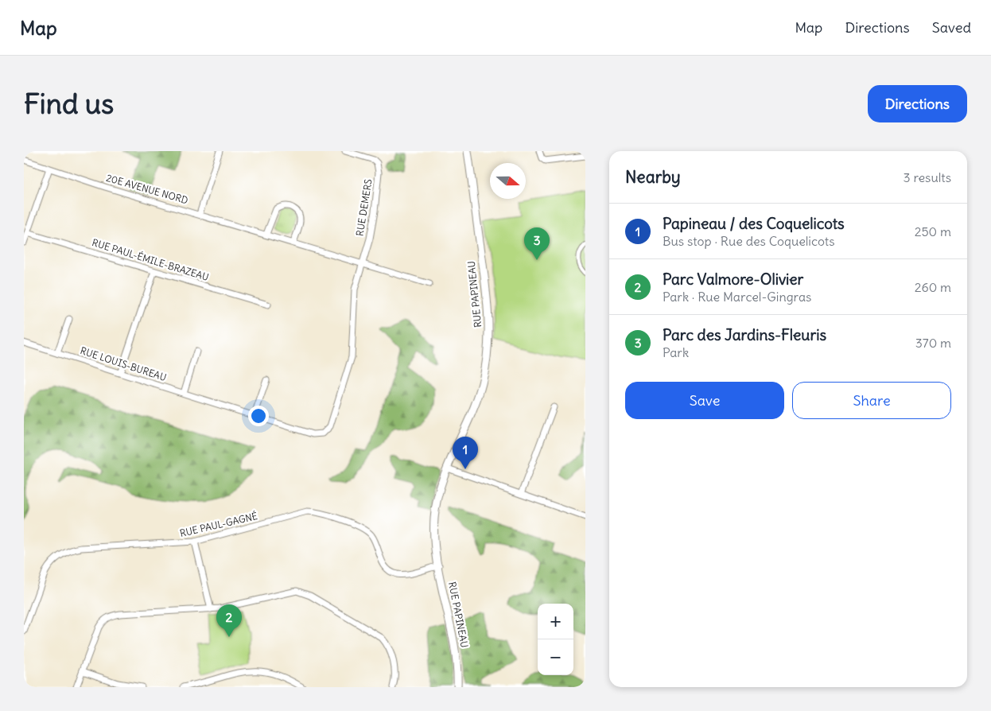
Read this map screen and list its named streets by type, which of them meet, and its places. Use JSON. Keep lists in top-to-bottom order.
{
  "streets": {
    "street": [
      "20E AVENUE NORD",
      "RUE DEMERS",
      "RUE PAUL-ÉMILE-BRAZEAU",
      "RUE PAPINEAU",
      "RUE LOUIS-BUREAU",
      "RUE PAUL-GAGNÉ"
    ]
  },
  "crossings": [
    ["20E AVENUE NORD", "RUE DEMERS"],
    ["20E AVENUE NORD", "RUE LOUIS-BUREAU"],
    ["RUE DEMERS", "RUE LOUIS-BUREAU"],
    ["RUE PAPINEAU", "RUE PAUL-GAGNÉ"]
  ],
  "north": "right",
  "page": {
    "header": "Map",
    "nav": ["Map", "Directions", "Saved"],
    "buttons": [
      "Directions",
      ["Save", "Share"]
    ],
    "title": "Find us",
    "heading": ["Nearby", "3 results"],
    "list": [
      {
        "mark": "1",
        "name": "Papineau / des Coquelicots",
        "note": "Bus stop · Rue des Coquelicots",
        "value": "250 m"
      },
      {
        "mark": "2",
        "name": "Parc Valmore-Olivier",
        "note": "Park · Rue Marcel-Gingras",
        "value": "260 m"
      },
      {
        "mark": "3",
        "name": "Parc des Jardins-Fleuris",
        "note": "Park",
        "value": "370 m"
      }
    ],
    "pins": ["3", "1", "2"],
    "map_buttons": ["+", "−"]
  }
}
